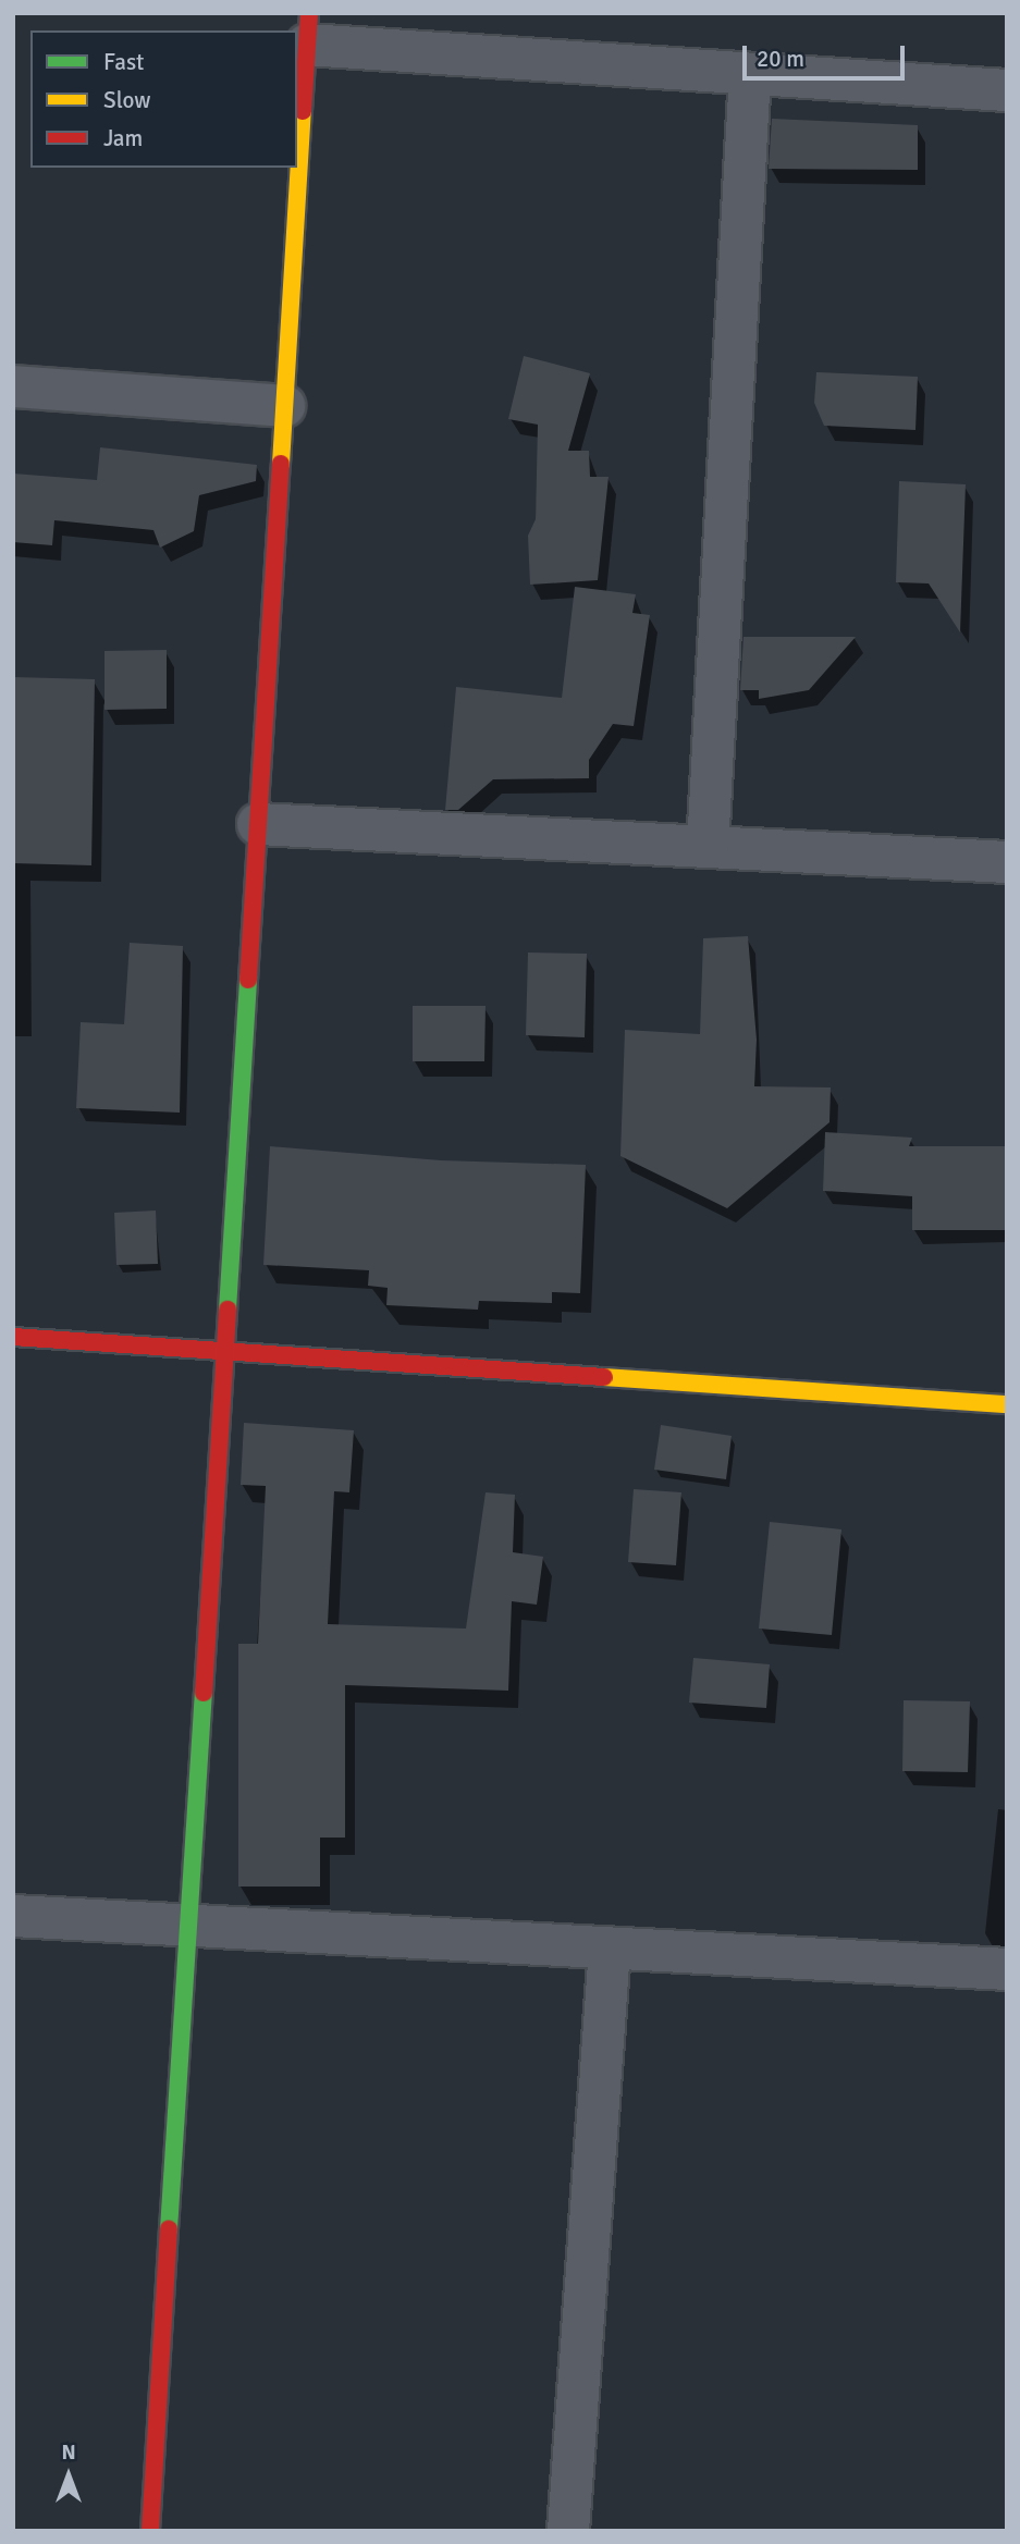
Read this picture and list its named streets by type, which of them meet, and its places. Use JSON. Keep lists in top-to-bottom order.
{
  "legend": ["Fast", "Slow", "Jam"],
  "scale_bar": "20 m",
  "north": "top"
}
